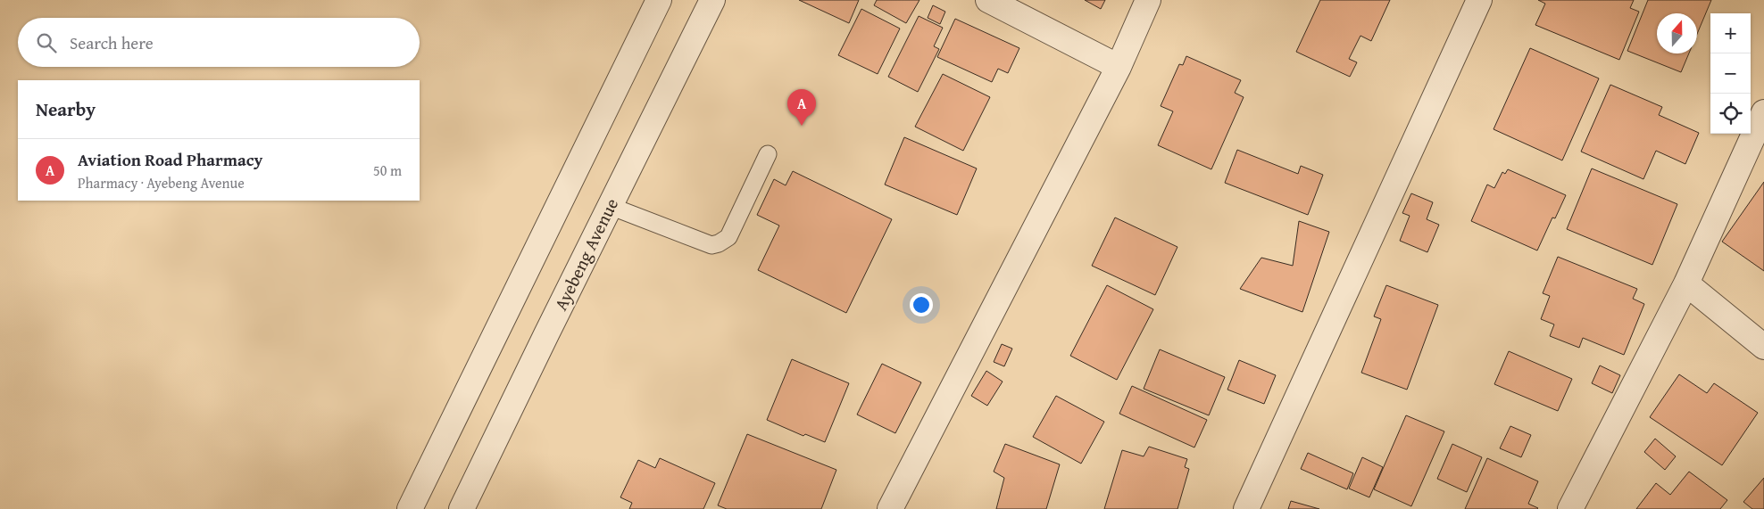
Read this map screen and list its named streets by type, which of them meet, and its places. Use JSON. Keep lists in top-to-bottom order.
{
  "streets": {
    "street": ["Ayebeng Avenue"]
  },
  "north": "top",
  "page": {
    "map_buttons": ["+", "−"],
    "search": "Search here",
    "heading": "Nearby",
    "pins": "A",
    "list": [
      {
        "mark": "A",
        "name": "Aviation Road Pharmacy",
        "note": "Pharmacy · Ayebeng Avenue",
        "value": "50 m"
      }
    ]
  }
}
